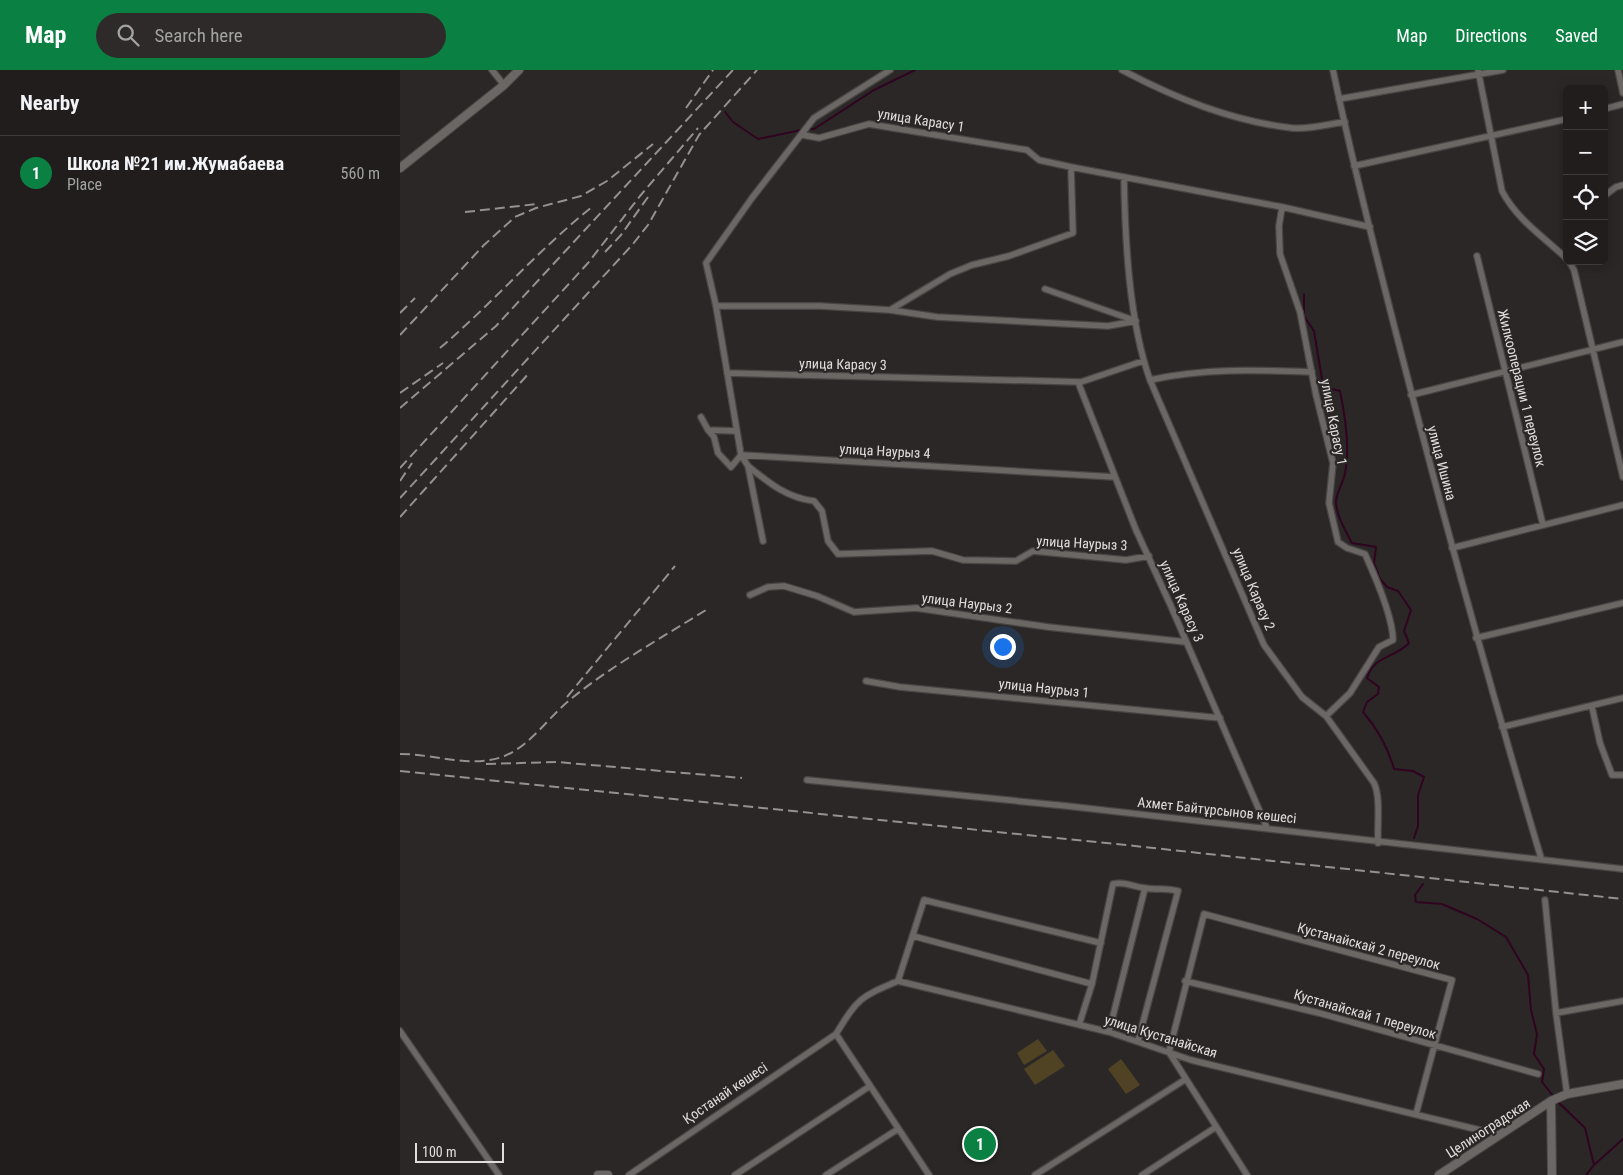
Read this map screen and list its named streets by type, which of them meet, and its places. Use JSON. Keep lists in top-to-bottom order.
{
  "streets": {
    "street": [
      "улица Карасу 1",
      "улица Карасу 3",
      "Жилкооперации 1 переулок",
      "улица Наурыз 4",
      "улица Ишина",
      "улица Наурыз 3",
      "улица Карасу 2",
      "улица Наурыз 2",
      "улица Наурыз 1",
      "Ахмет Байтұрсынов көшесі",
      "Кустанайскай 2 переулок",
      "Кустанайскай 1 переулок",
      "улица Кустанайская",
      "Қостанай көшесі",
      "Целиноградская"
    ]
  },
  "crossings": [
    ["улица Карасу 1", "улица Ишина"],
    ["улица Карасу 1", "улица Карасу 2"],
    ["улица Карасу 3", "улица Наурыз 4"],
    ["улица Карасу 3", "улица Наурыз 3"],
    ["улица Карасу 3", "улица Карасу 2"],
    ["улица Карасу 3", "улица Наурыз 2"],
    ["улица Карасу 3", "улица Наурыз 1"],
    ["улица Карасу 3", "Ахмет Байтұрсынов көшесі"],
    ["улица Ишина", "Ахмет Байтұрсынов көшесі"],
    ["улица Карасу 2", "Ахмет Байтұрсынов көшесі"],
    ["Кустанайскай 2 переулок", "Кустанайскай 1 переулок"],
    ["Кустанайскай 2 переулок", "улица Кустанайская"],
    ["улица Кустанайская", "Целиноградская"]
  ],
  "scale_bar": "100 m",
  "page": {
    "header": "Map",
    "search": "Search here",
    "nav": ["Map", "Directions", "Saved"],
    "heading": "Nearby",
    "map_buttons": ["+", "−"],
    "list": [
      {
        "mark": "1",
        "name": "Школа №21 им.Жумабаева",
        "note": "Place",
        "value": "560 m"
      }
    ],
    "pins": "1",
    "scale": "100 m"
  }
}
